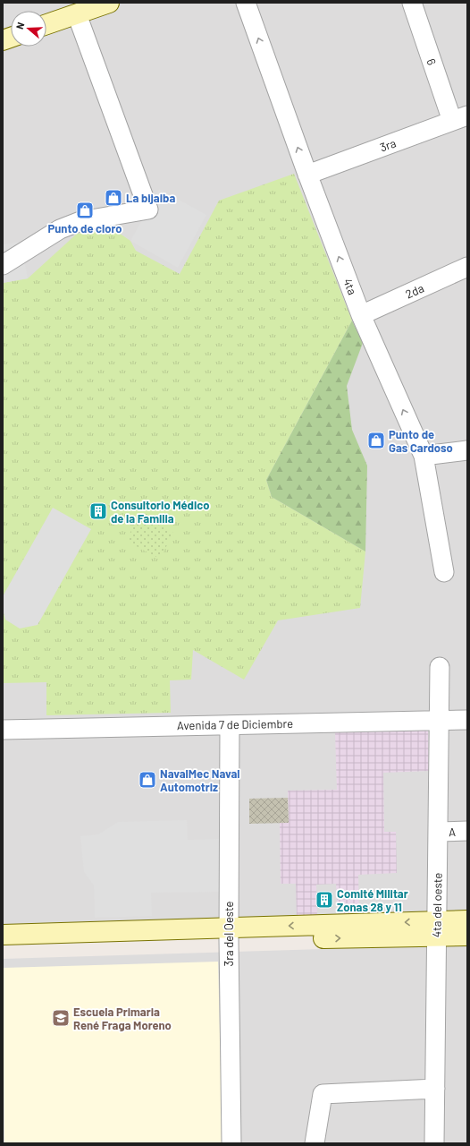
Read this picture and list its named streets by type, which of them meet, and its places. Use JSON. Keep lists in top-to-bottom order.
{
  "streets": {
    "street": [
      "6",
      "3ra",
      "4ta",
      "2da",
      "Avenida 7 de Diciembre",
      "A",
      "4ta del oeste",
      "3ra del Oeste"
    ]
  },
  "crossings": [
    ["6", "3ra"],
    ["3ra", "4ta"],
    ["4ta", "2da"],
    ["Avenida 7 de Diciembre", "4ta del oeste"],
    ["Avenida 7 de Diciembre", "3ra del Oeste"],
    ["A", "4ta del oeste"]
  ],
  "one_way": ["4ta"],
  "places": {
    "shop": [
      "La bijaiba",
      "Punto de cloro",
      "Punto de Gas Cardoso",
      "NavalMec Naval Automotriz"
    ],
    "building": ["Consultorio Médico de la Familia", "Comité Militar Zonas 28 y 11"],
    "school or university": ["Escuela Primaria René Fraga Moreno"]
  },
  "north": "left"
}
